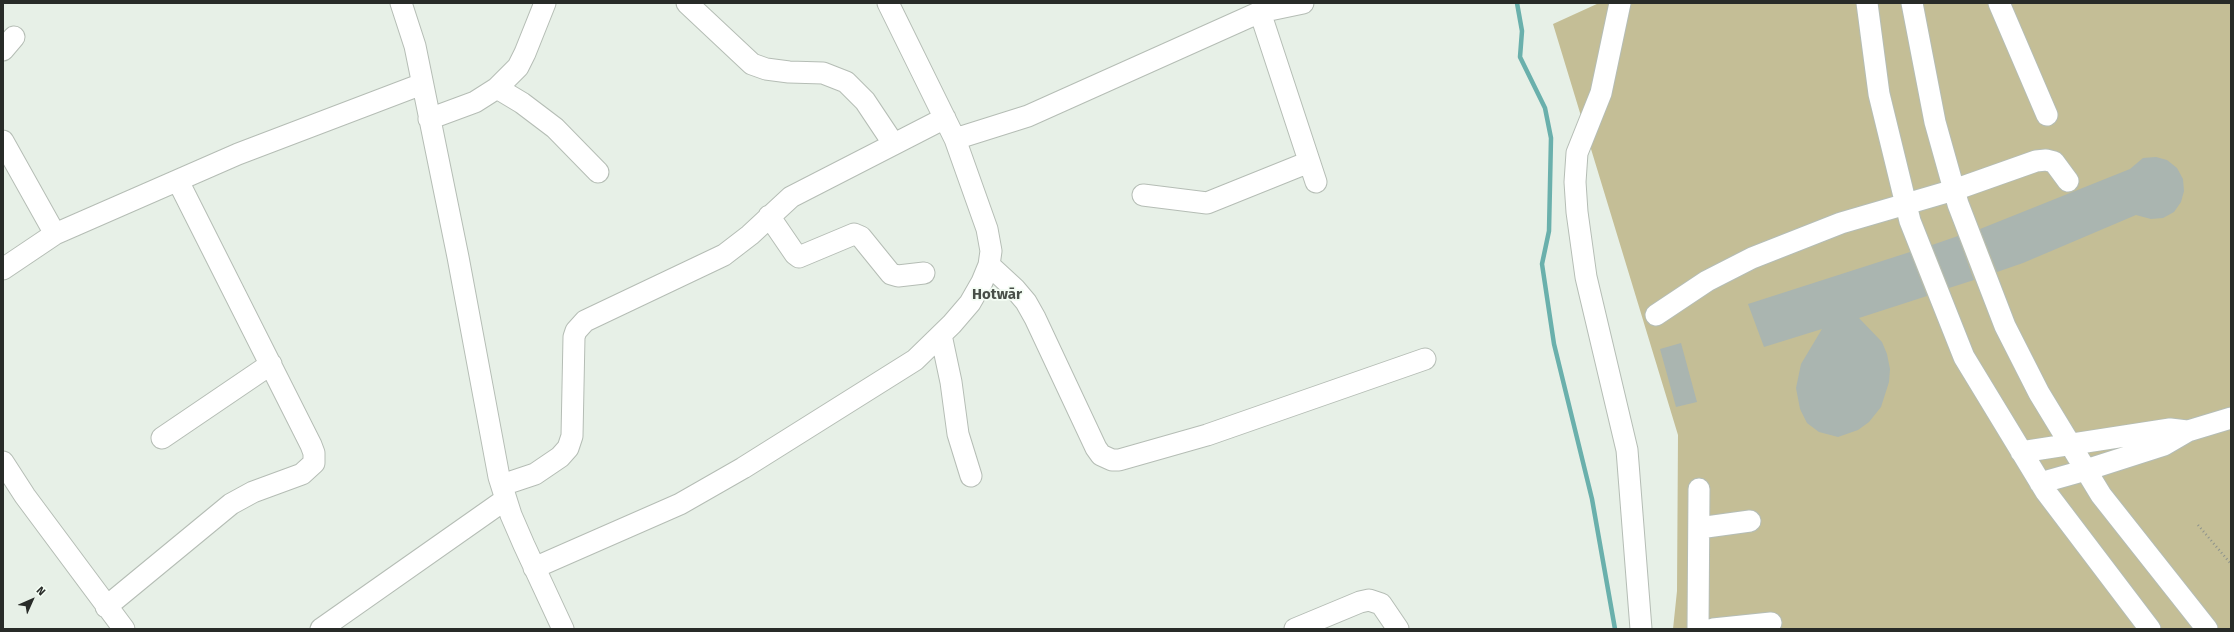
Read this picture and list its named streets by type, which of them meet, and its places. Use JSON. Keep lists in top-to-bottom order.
{
  "districts": ["Hotwār"],
  "north": "top right"
}
